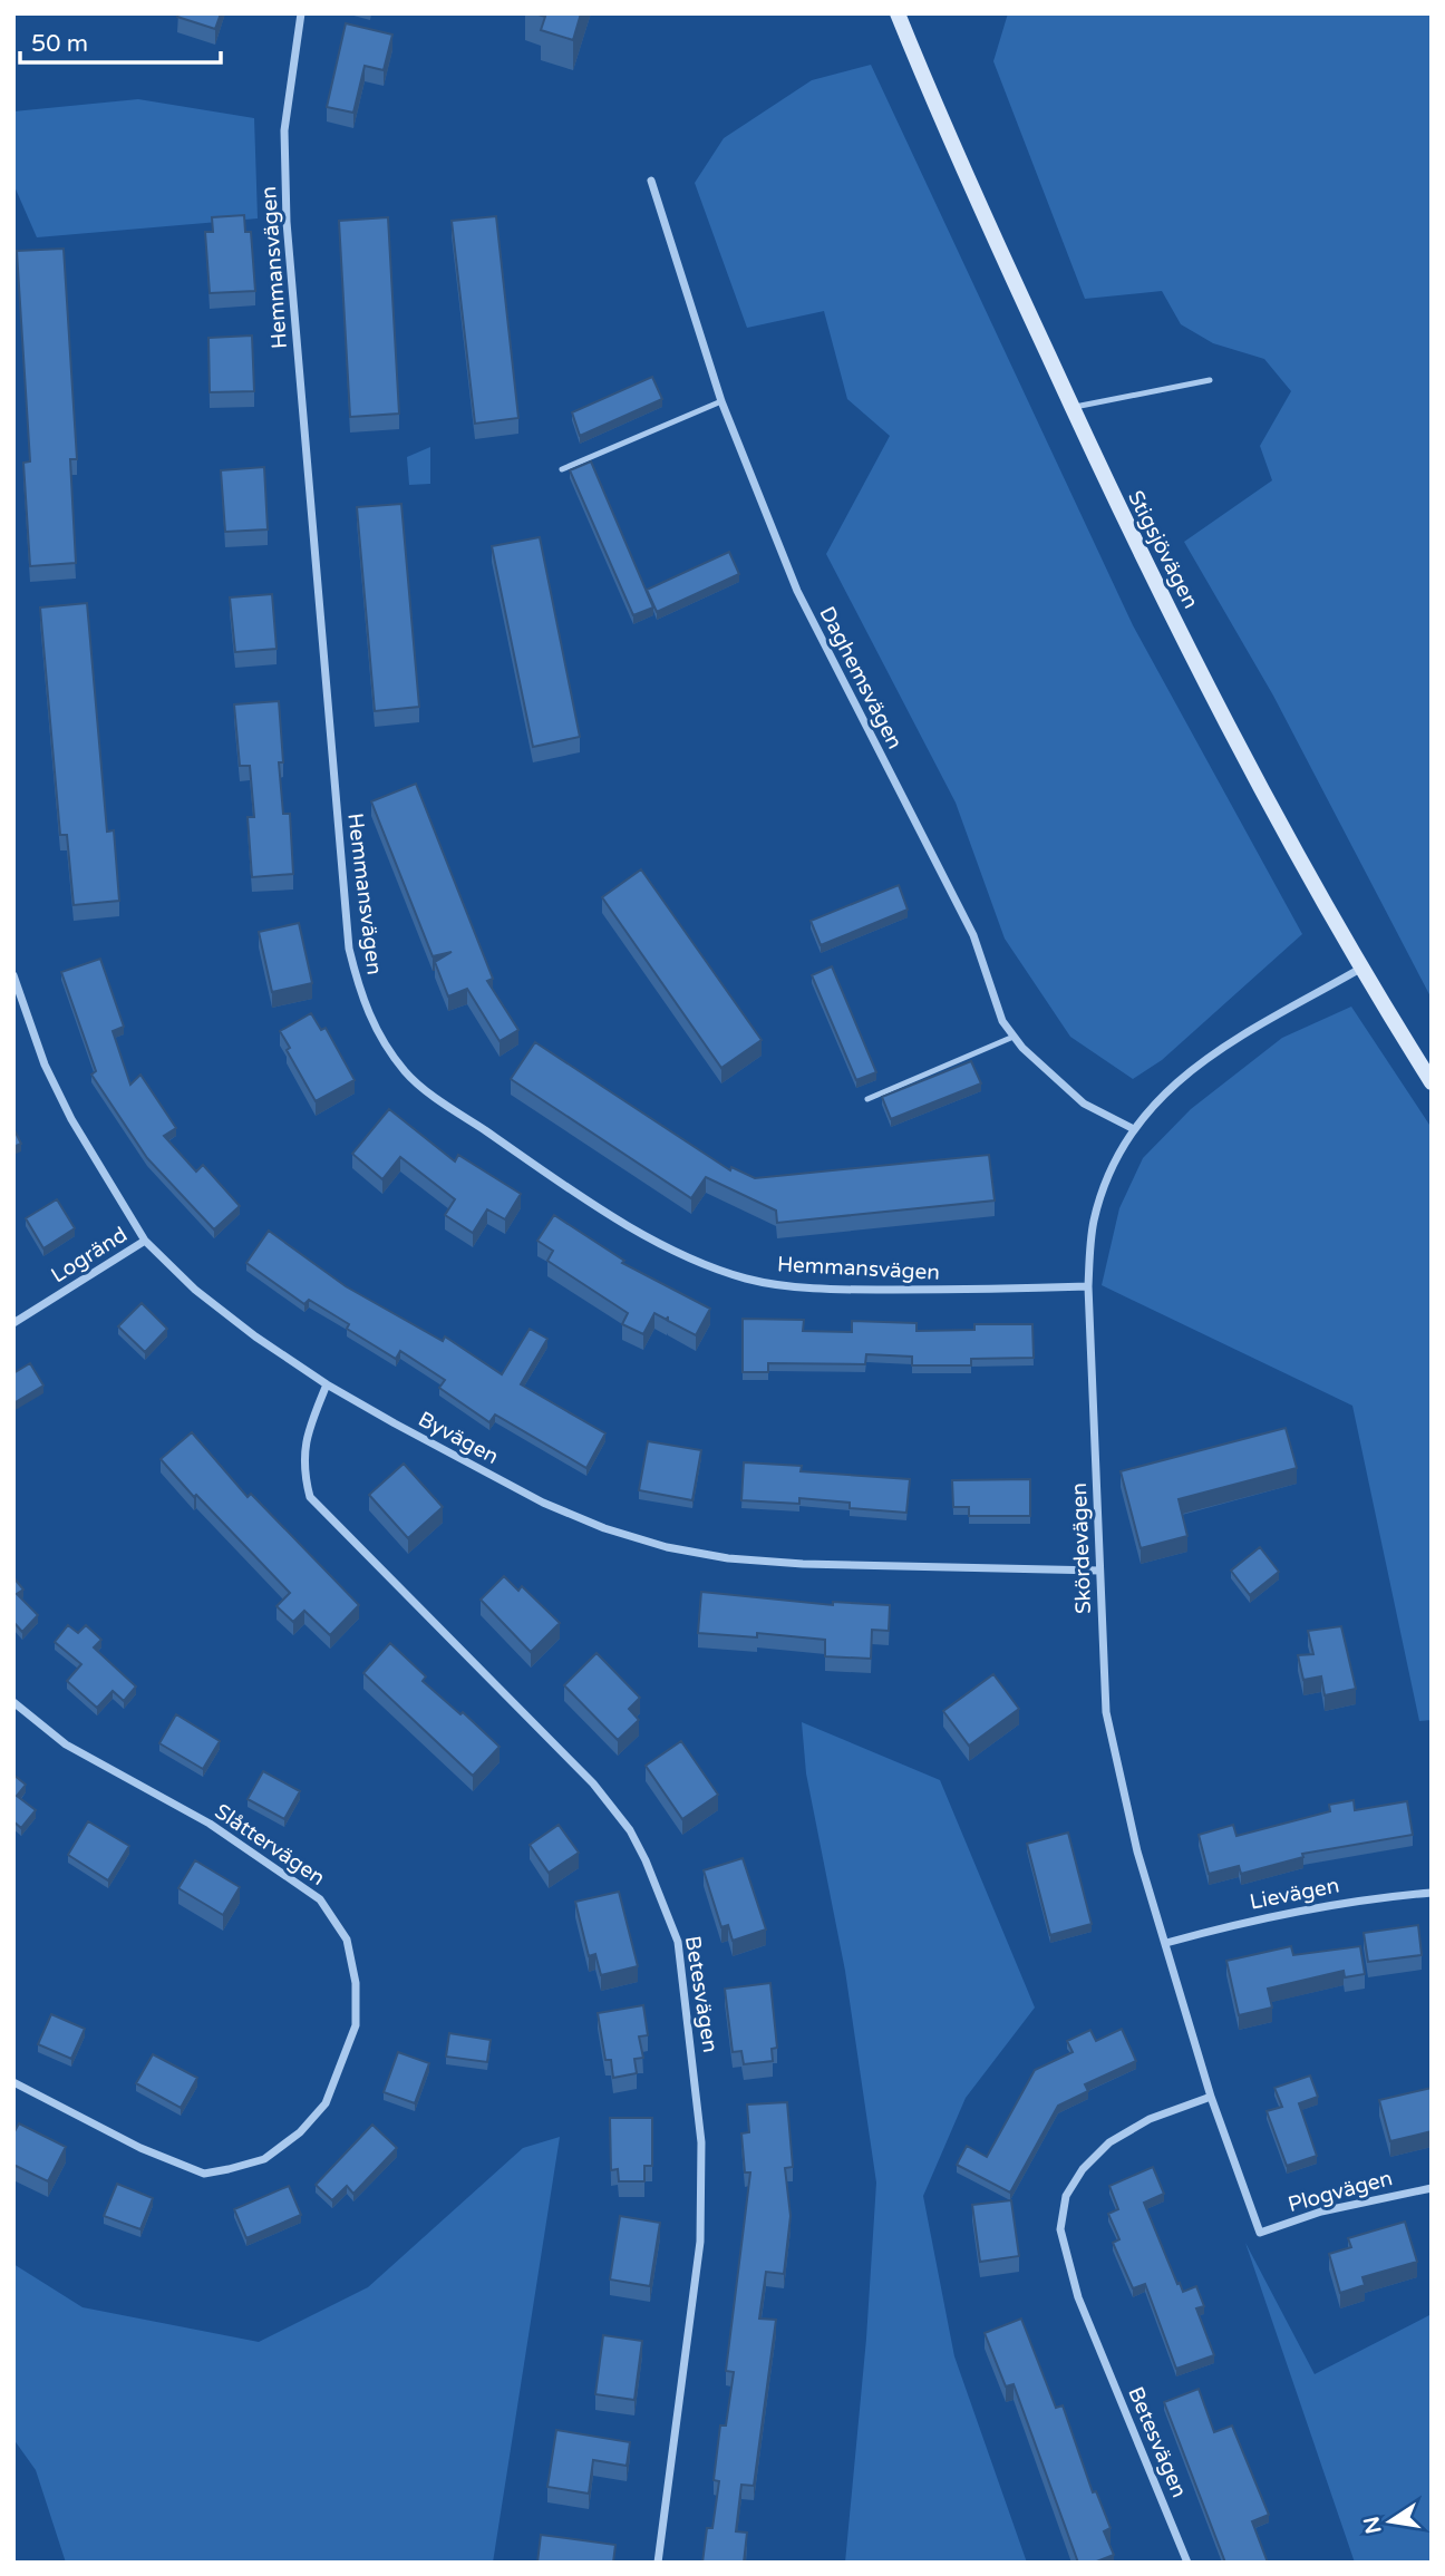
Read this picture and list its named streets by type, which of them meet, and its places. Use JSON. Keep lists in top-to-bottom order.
{
  "streets": {
    "main road": ["Stigsjövägen"],
    "street": [
      "Hemmansvägen",
      "Daghemsvägen",
      "Logränd",
      "Byvägen",
      "Skördevägen",
      "Slåttervägen",
      "Lievägen",
      "Betesvägen",
      "Plogvägen"
    ]
  },
  "crossings": [
    ["Hemmansvägen", "Skördevägen"],
    ["Stigsjövägen", "Skördevägen"],
    ["Daghemsvägen", "Skördevägen"],
    ["Logränd", "Byvägen"],
    ["Byvägen", "Skördevägen"],
    ["Byvägen", "Betesvägen"],
    ["Skördevägen", "Lievägen"],
    ["Skördevägen", "Betesvägen"],
    ["Skördevägen", "Plogvägen"]
  ],
  "scale_bar": "50 m",
  "north": "left"
}
